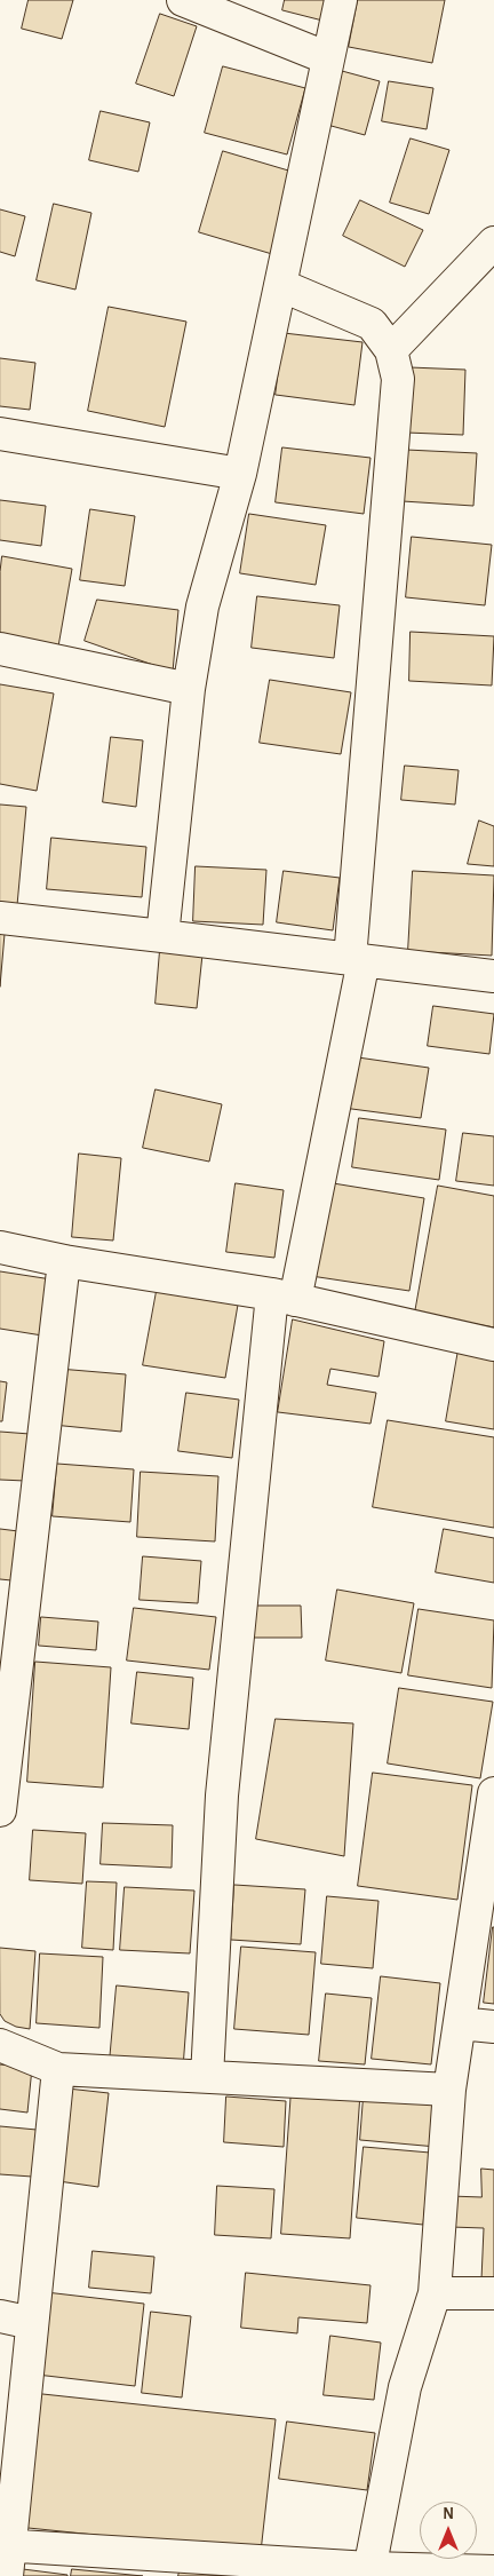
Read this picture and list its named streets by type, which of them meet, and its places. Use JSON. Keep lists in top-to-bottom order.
{
  "north": "top"
}
